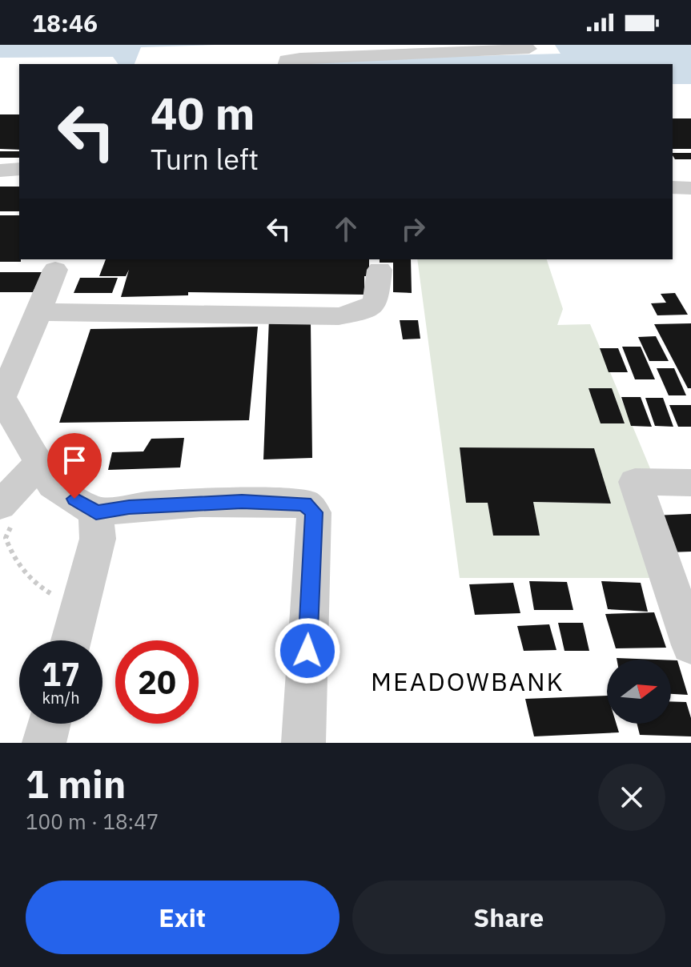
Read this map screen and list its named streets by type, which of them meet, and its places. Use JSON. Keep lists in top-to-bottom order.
{
  "districts": ["MEADOWBANK"],
  "north": "right",
  "page": {
    "status": "18:46",
    "turn": ["40 m", "Turn left"],
    "speed": "17 km/h",
    "limit": "20",
    "heading": ["1 min", "100 m · 18:47"],
    "buttons": ["Exit", "Share"]
  }
}
